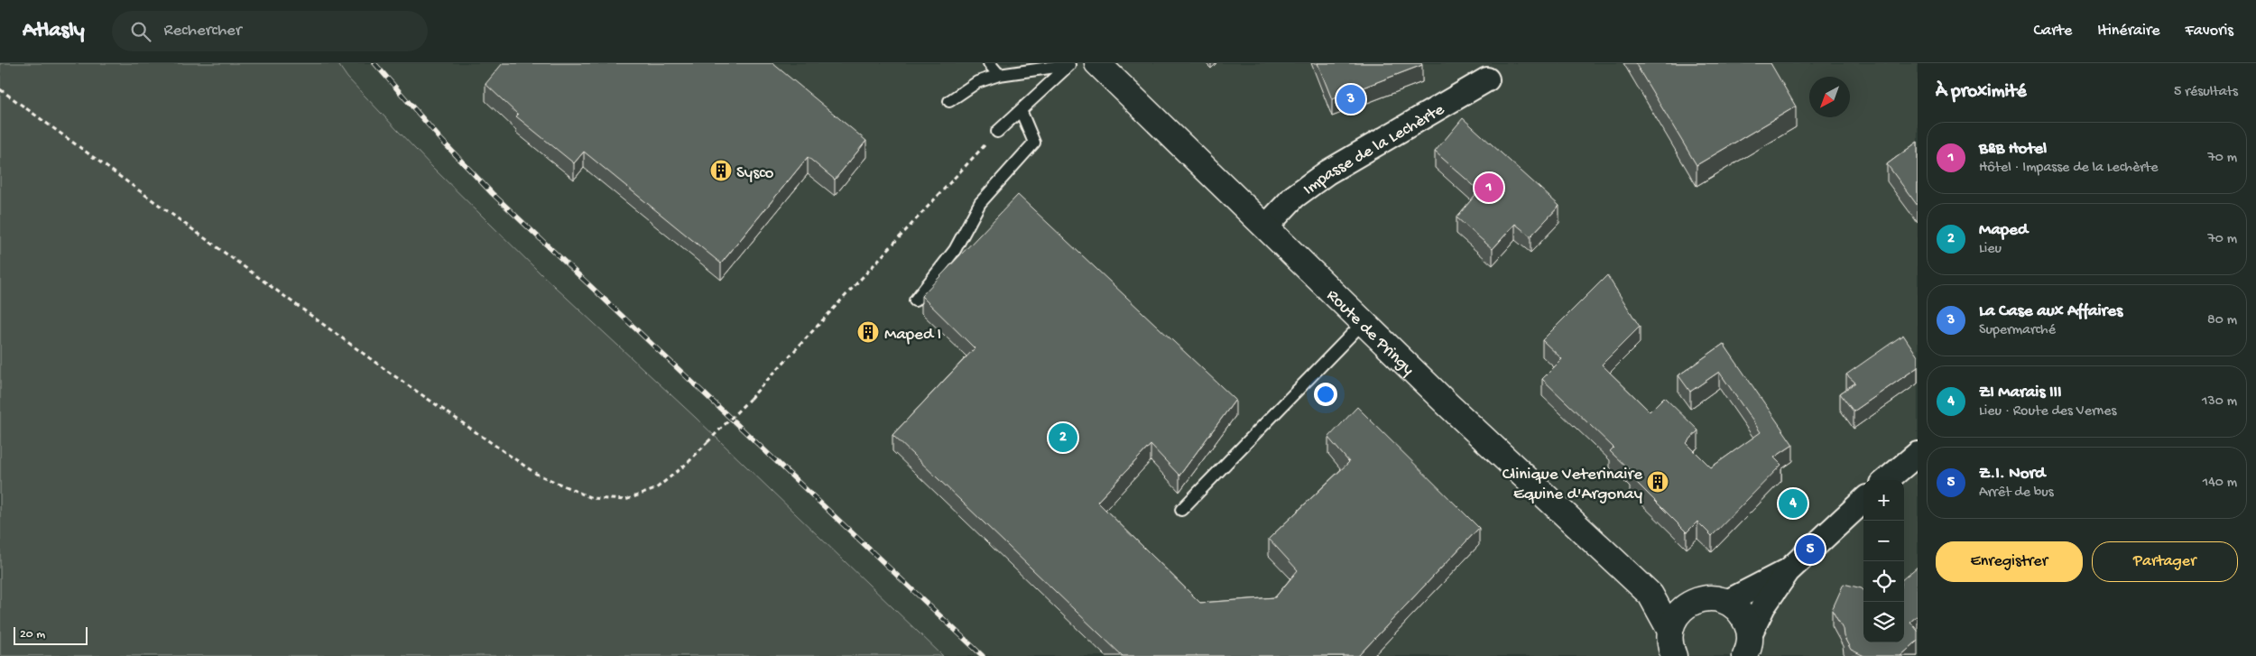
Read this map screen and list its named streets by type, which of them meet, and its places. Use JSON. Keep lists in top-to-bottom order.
{
  "streets": {
    "street": ["Impasse de la Lechèrte", "Route de Pringy"]
  },
  "crossings": [
    ["Impasse de la Lechèrte", "Route de Pringy"]
  ],
  "places": {
    "building": ["Sysco", "Maped I", "Clinique Veterinaire Equine d'Argonay"]
  },
  "scale_bar": "20 m",
  "north": "bottom left",
  "page": {
    "header": "Atlasly",
    "search": "Rechercher",
    "nav": ["Carte", "Itinéraire", "Favoris"],
    "heading": ["À proximité", "5 résultats"],
    "pins": [
      "3",
      "1",
      "2",
      "4",
      "5"
    ],
    "list": [
      {
        "mark": "1",
        "name": "B&B Hotel",
        "note": "Hôtel · Impasse de la Lechèrte",
        "value": "70 m"
      },
      {
        "mark": "2",
        "name": "Maped",
        "note": "Lieu",
        "value": "70 m"
      },
      {
        "mark": "3",
        "name": "La Case aux Affaires",
        "note": "Supermarché",
        "value": "80 m"
      },
      {
        "mark": "4",
        "name": "ZI Marais III",
        "note": "Lieu · Route des Vernes",
        "value": "130 m"
      },
      {
        "mark": "5",
        "name": "Z.I. Nord",
        "note": "Arrêt de bus",
        "value": "140 m"
      }
    ],
    "map_buttons": ["+", "−"],
    "buttons": ["Enregistrer", "Partager"],
    "scale": "20 m"
  }
}
